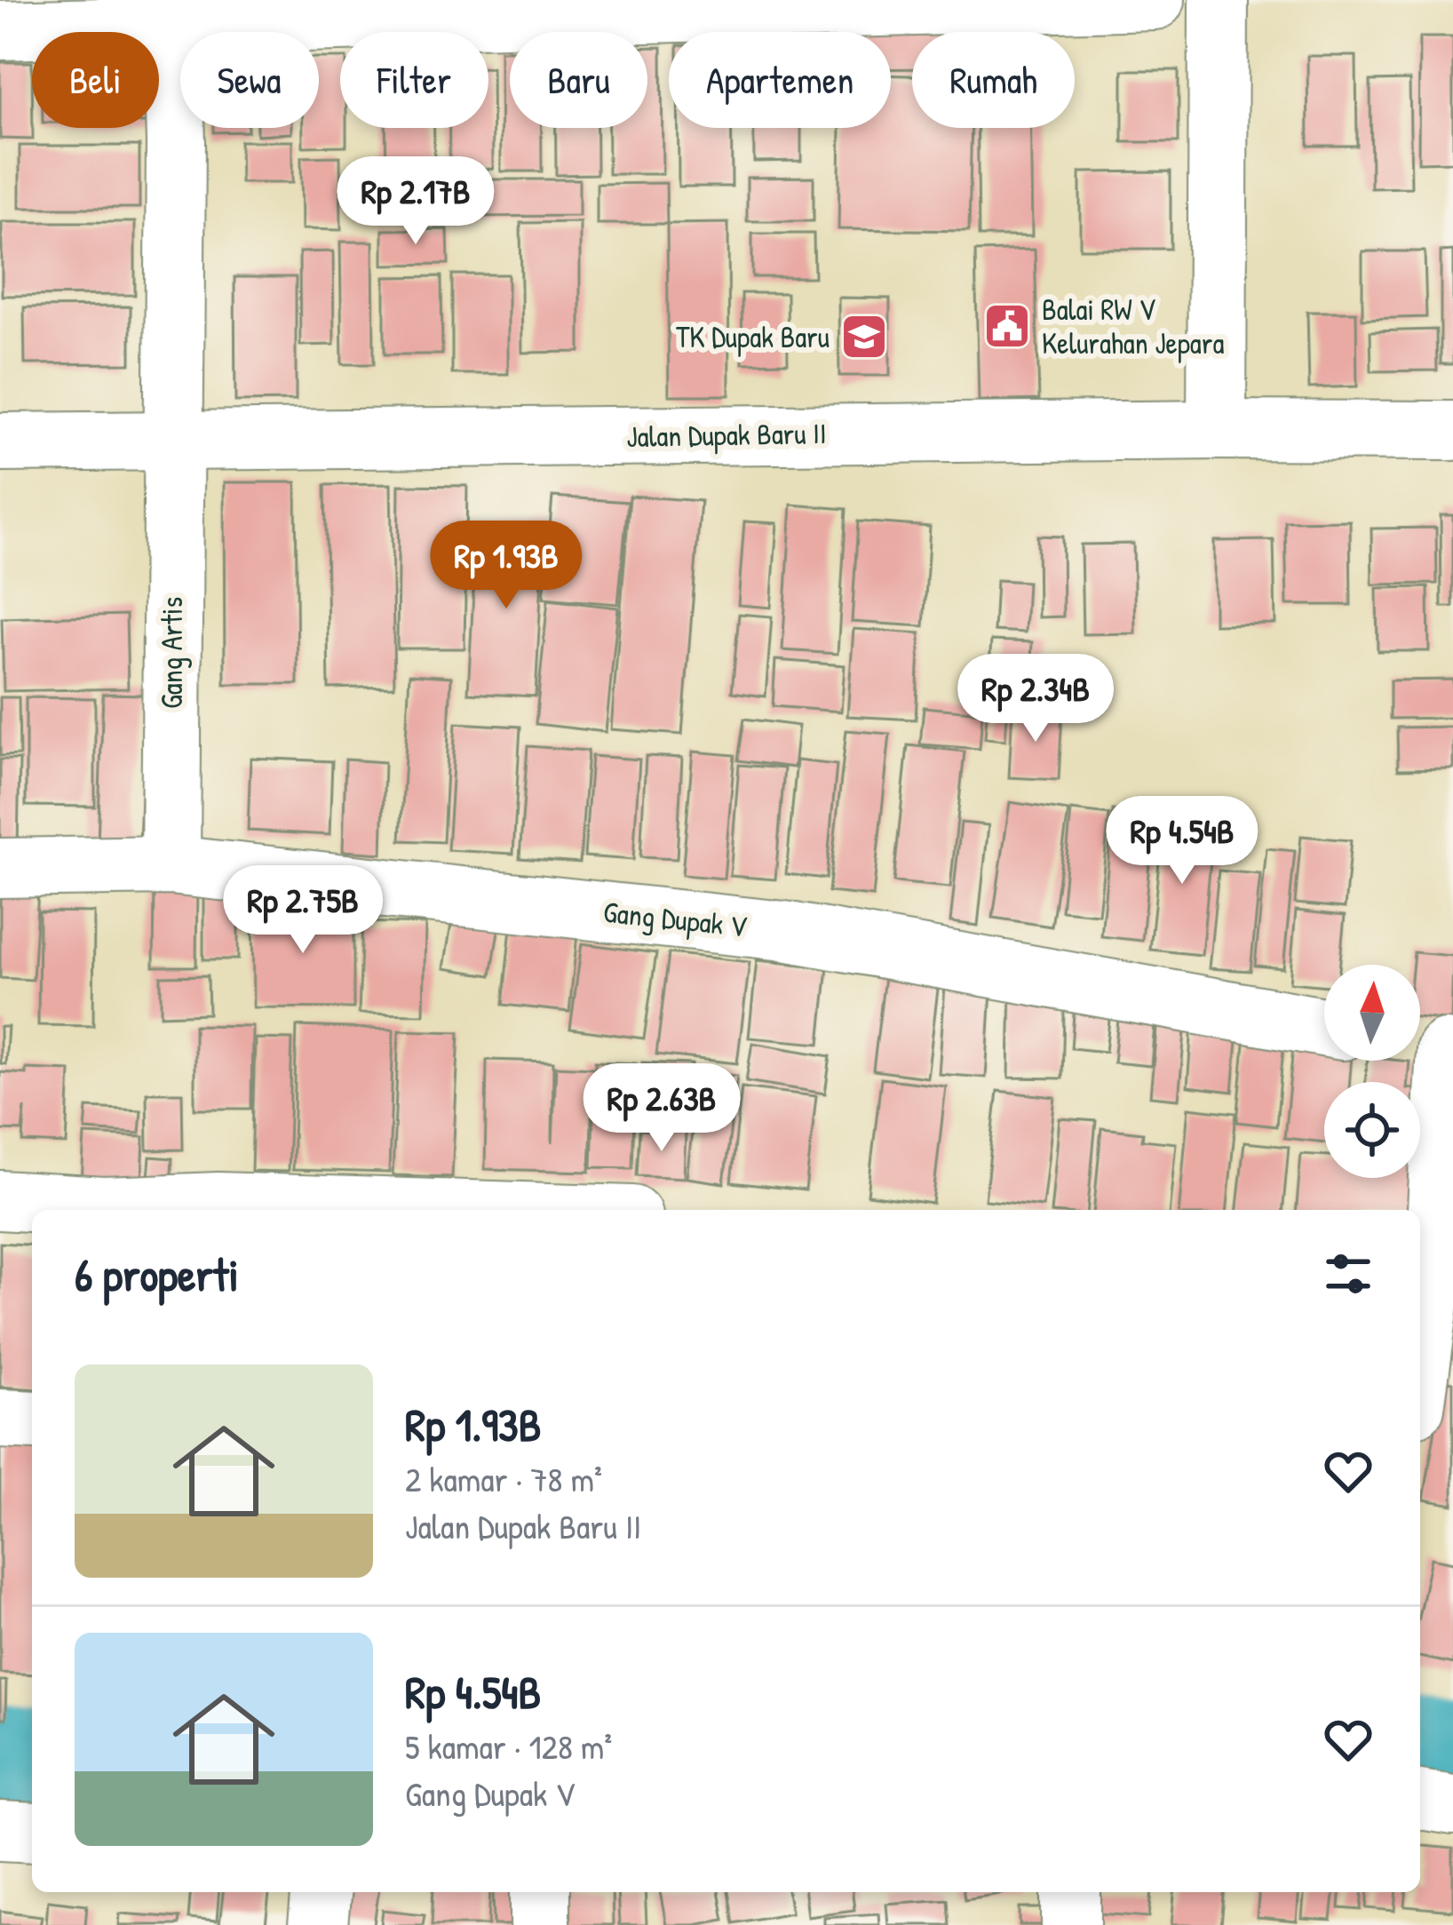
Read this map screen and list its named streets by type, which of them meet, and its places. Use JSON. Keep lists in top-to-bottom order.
{
  "streets": {
    "street": ["Jalan Dupak Baru II", "Gang Artis", "Gang Dupak V"]
  },
  "crossings": [
    ["Jalan Dupak Baru II", "Gang Artis"],
    ["Gang Artis", "Gang Dupak V"]
  ],
  "places": {
    "public building": ["Balai RW V Kelurahan Jepara"],
    "school or university": ["TK Dupak Baru"]
  },
  "north": "top",
  "page": {
    "chip": [
      "Beli",
      "Sewa",
      "Filter",
      "Baru",
      "Apartemen",
      "Rumah"
    ],
    "price": [
      "Rp 2.17B",
      "Rp 1.93B",
      "Rp 2.34B",
      "Rp 4.54B",
      "Rp 2.75B",
      "Rp 2.63B"
    ],
    "heading": "6 properti",
    "list": [
      {
        "name": "Rp 1.93B",
        "note": "2 kamar · 78 m² · Jalan Dupak Baru II"
      },
      {
        "name": "Rp 4.54B",
        "note": "5 kamar · 128 m² · Gang Dupak V"
      }
    ]
  }
}
